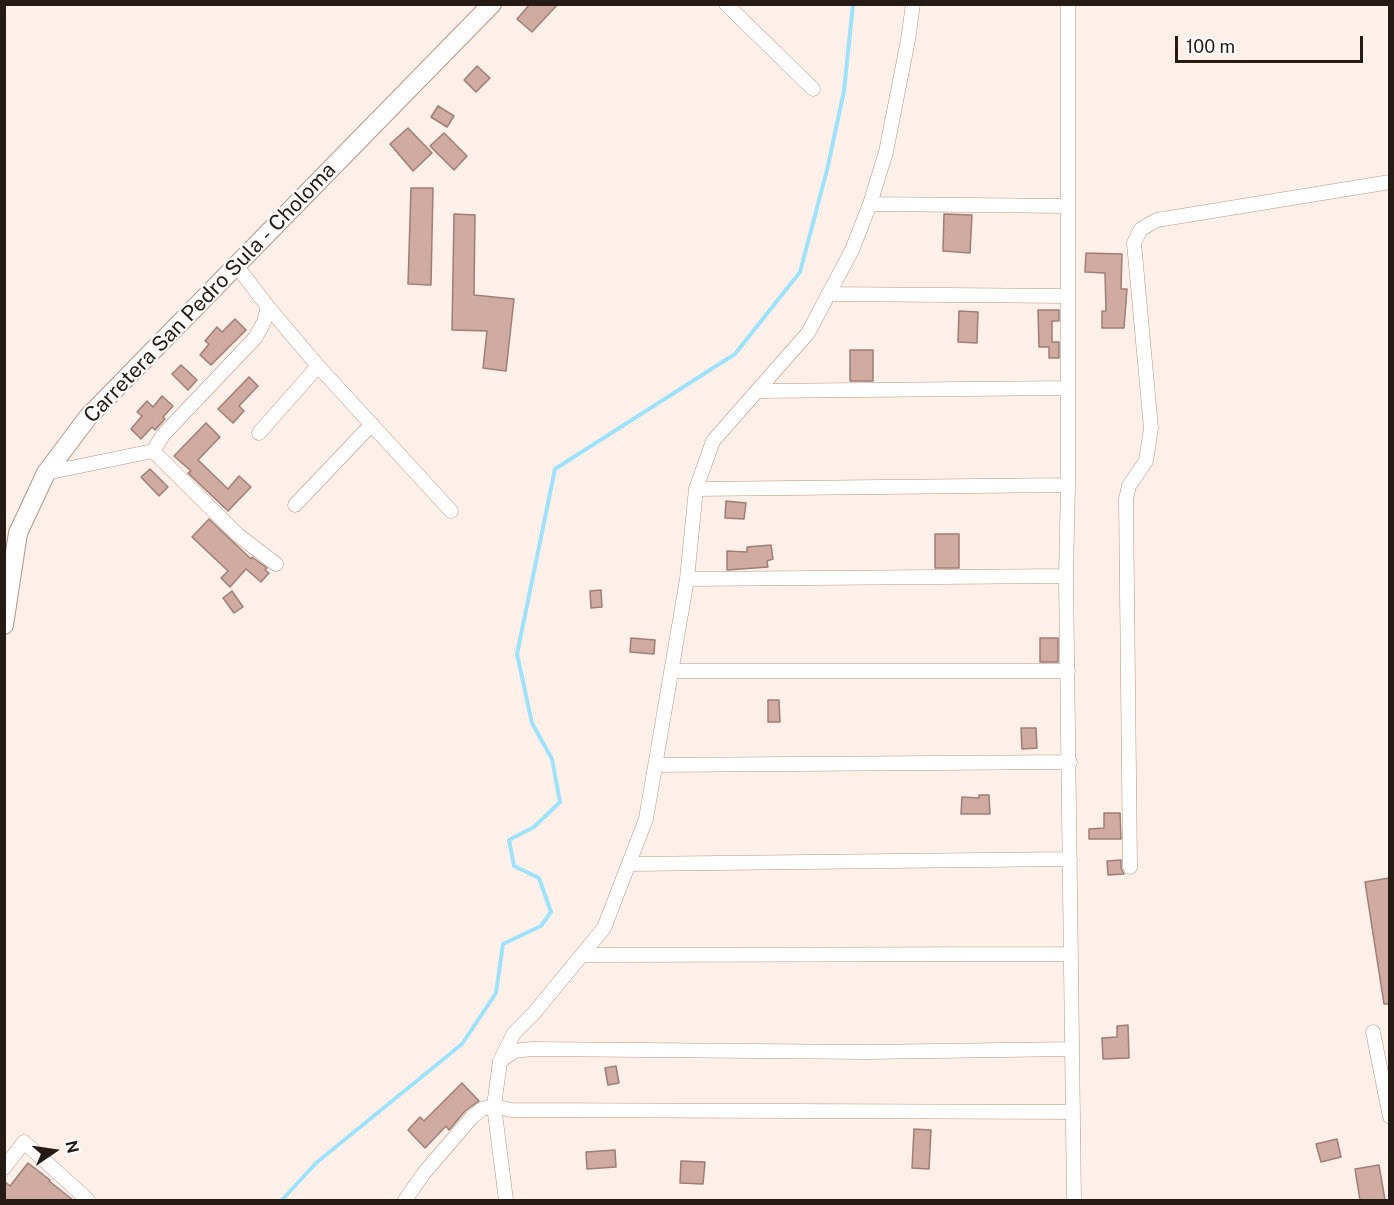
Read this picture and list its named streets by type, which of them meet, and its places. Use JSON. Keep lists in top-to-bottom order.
{
  "streets": {
    "main road": ["Carretera San Pedro Sula - Choloma"]
  },
  "scale_bar": "100 m",
  "north": "right"
}
